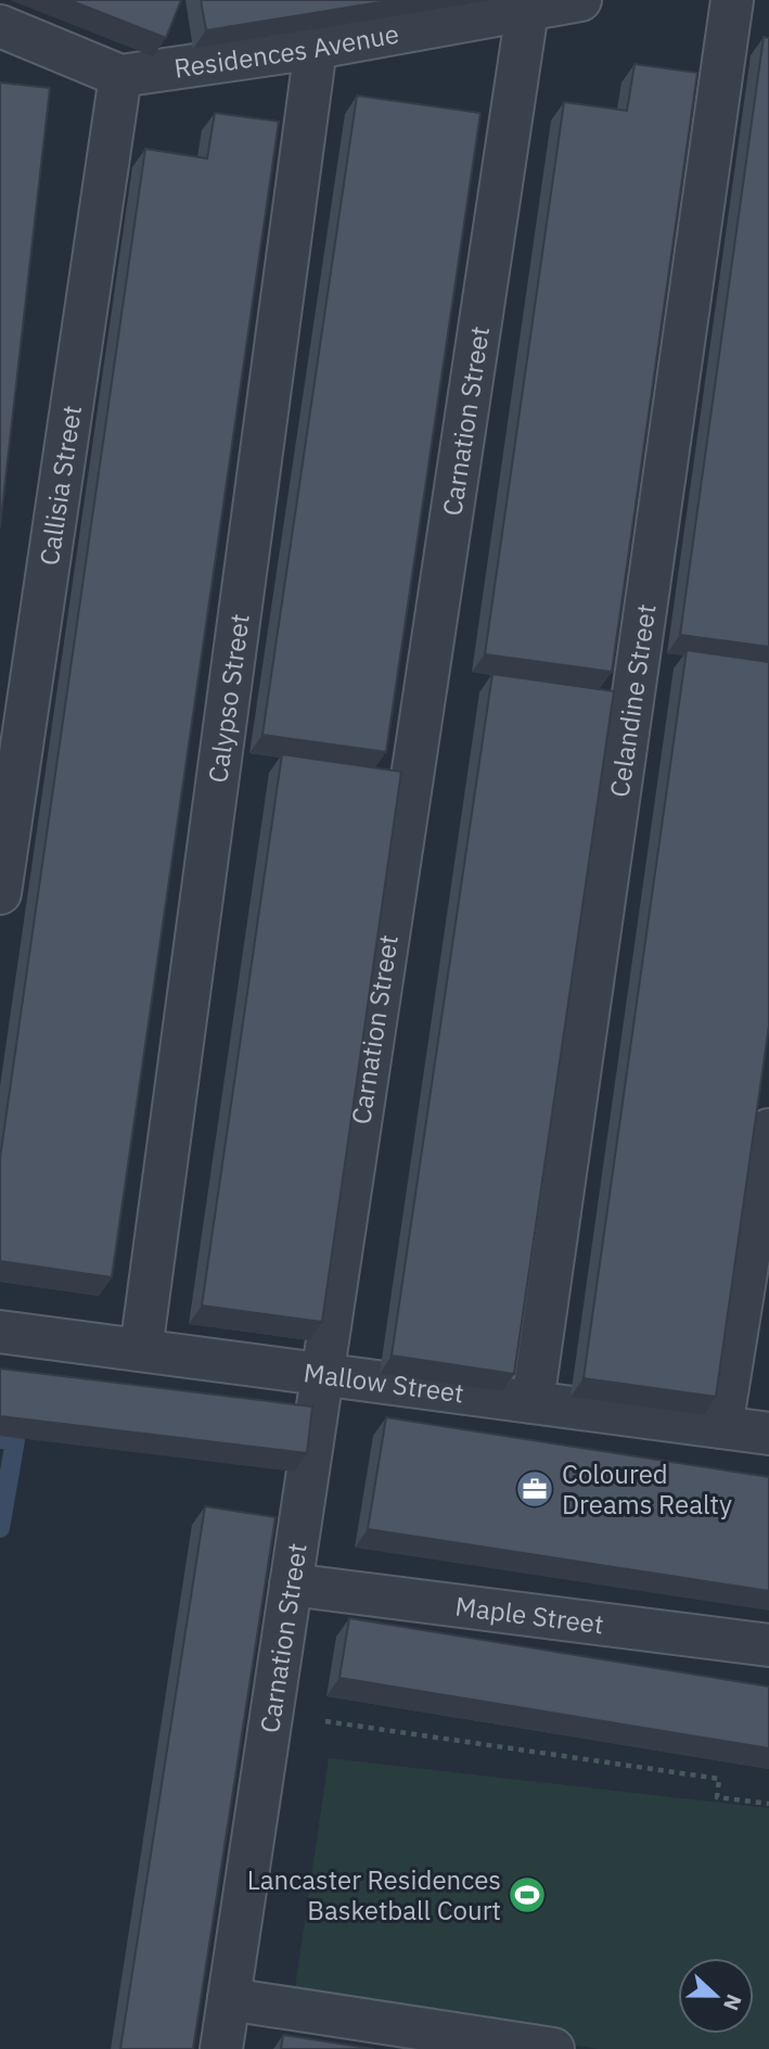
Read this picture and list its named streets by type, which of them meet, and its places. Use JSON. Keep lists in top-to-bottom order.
{
  "streets": {
    "street": [
      "Residences Avenue",
      "Carnation Street",
      "Callisia Street",
      "Calypso Street",
      "Celandine Street",
      "Mallow Street",
      "Maple Street"
    ]
  },
  "crossings": [
    ["Residences Avenue", "Carnation Street"],
    ["Residences Avenue", "Callisia Street"],
    ["Residences Avenue", "Calypso Street"],
    ["Carnation Street", "Mallow Street"],
    ["Carnation Street", "Maple Street"],
    ["Calypso Street", "Mallow Street"],
    ["Celandine Street", "Mallow Street"]
  ],
  "places": {
    "office": ["Coloured Dreams Realty"],
    "sports": ["Lancaster Residences Basketball Court"]
  },
  "north": "right"
}
